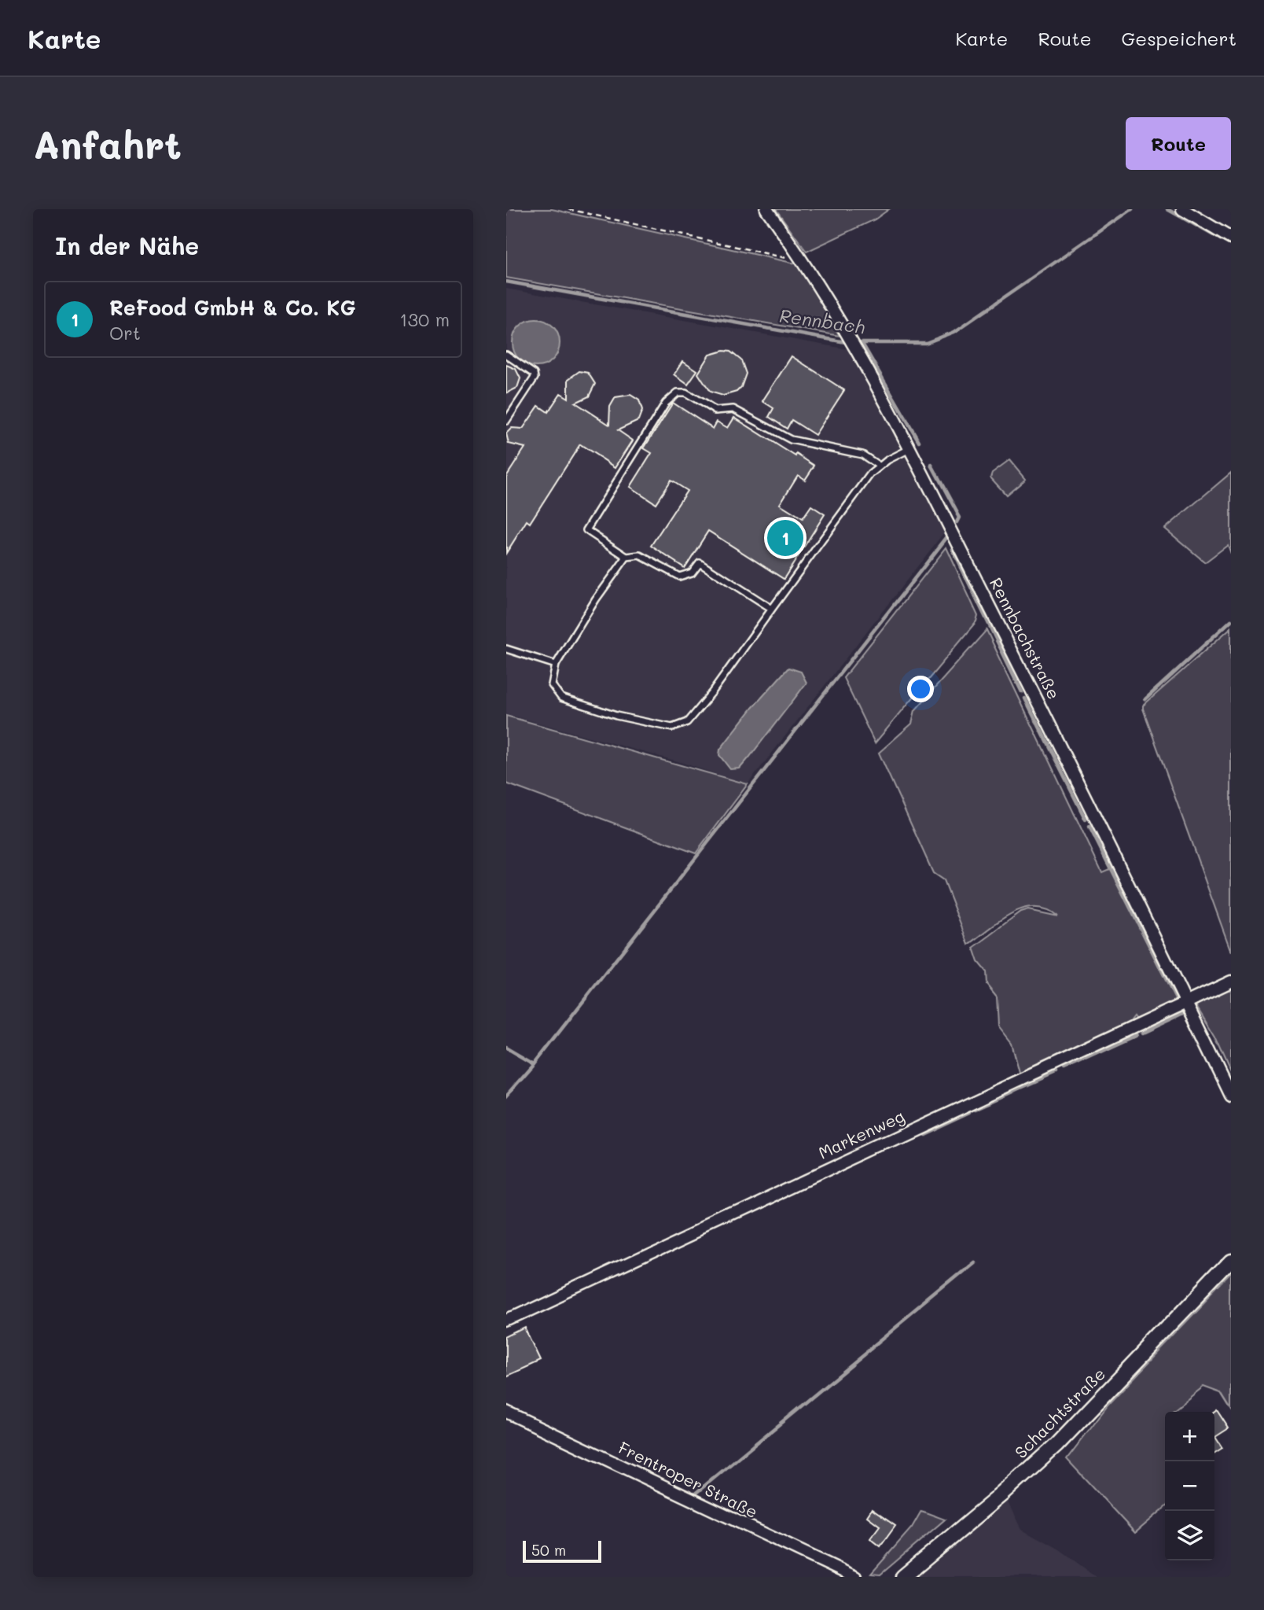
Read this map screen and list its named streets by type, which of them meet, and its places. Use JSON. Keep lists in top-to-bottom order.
{
  "streets": {
    "street": [
      "Rennbachstraße",
      "Markenweg",
      "Schachtstraße",
      "Frentroper Straße"
    ]
  },
  "crossings": [
    ["Rennbachstraße", "Markenweg"]
  ],
  "water": ["Rennbach"],
  "scale_bar": "50 m",
  "page": {
    "header": "Karte",
    "nav": ["Karte", "Route", "Gespeichert"],
    "buttons": "Route",
    "title": "Anfahrt",
    "heading": "In der Nähe",
    "list": [
      {
        "mark": "1",
        "name": "ReFood GmbH & Co. KG",
        "note": "Ort",
        "value": "130 m"
      }
    ],
    "pins": "1",
    "map_buttons": ["+", "−"],
    "scale": "50 m"
  }
}
